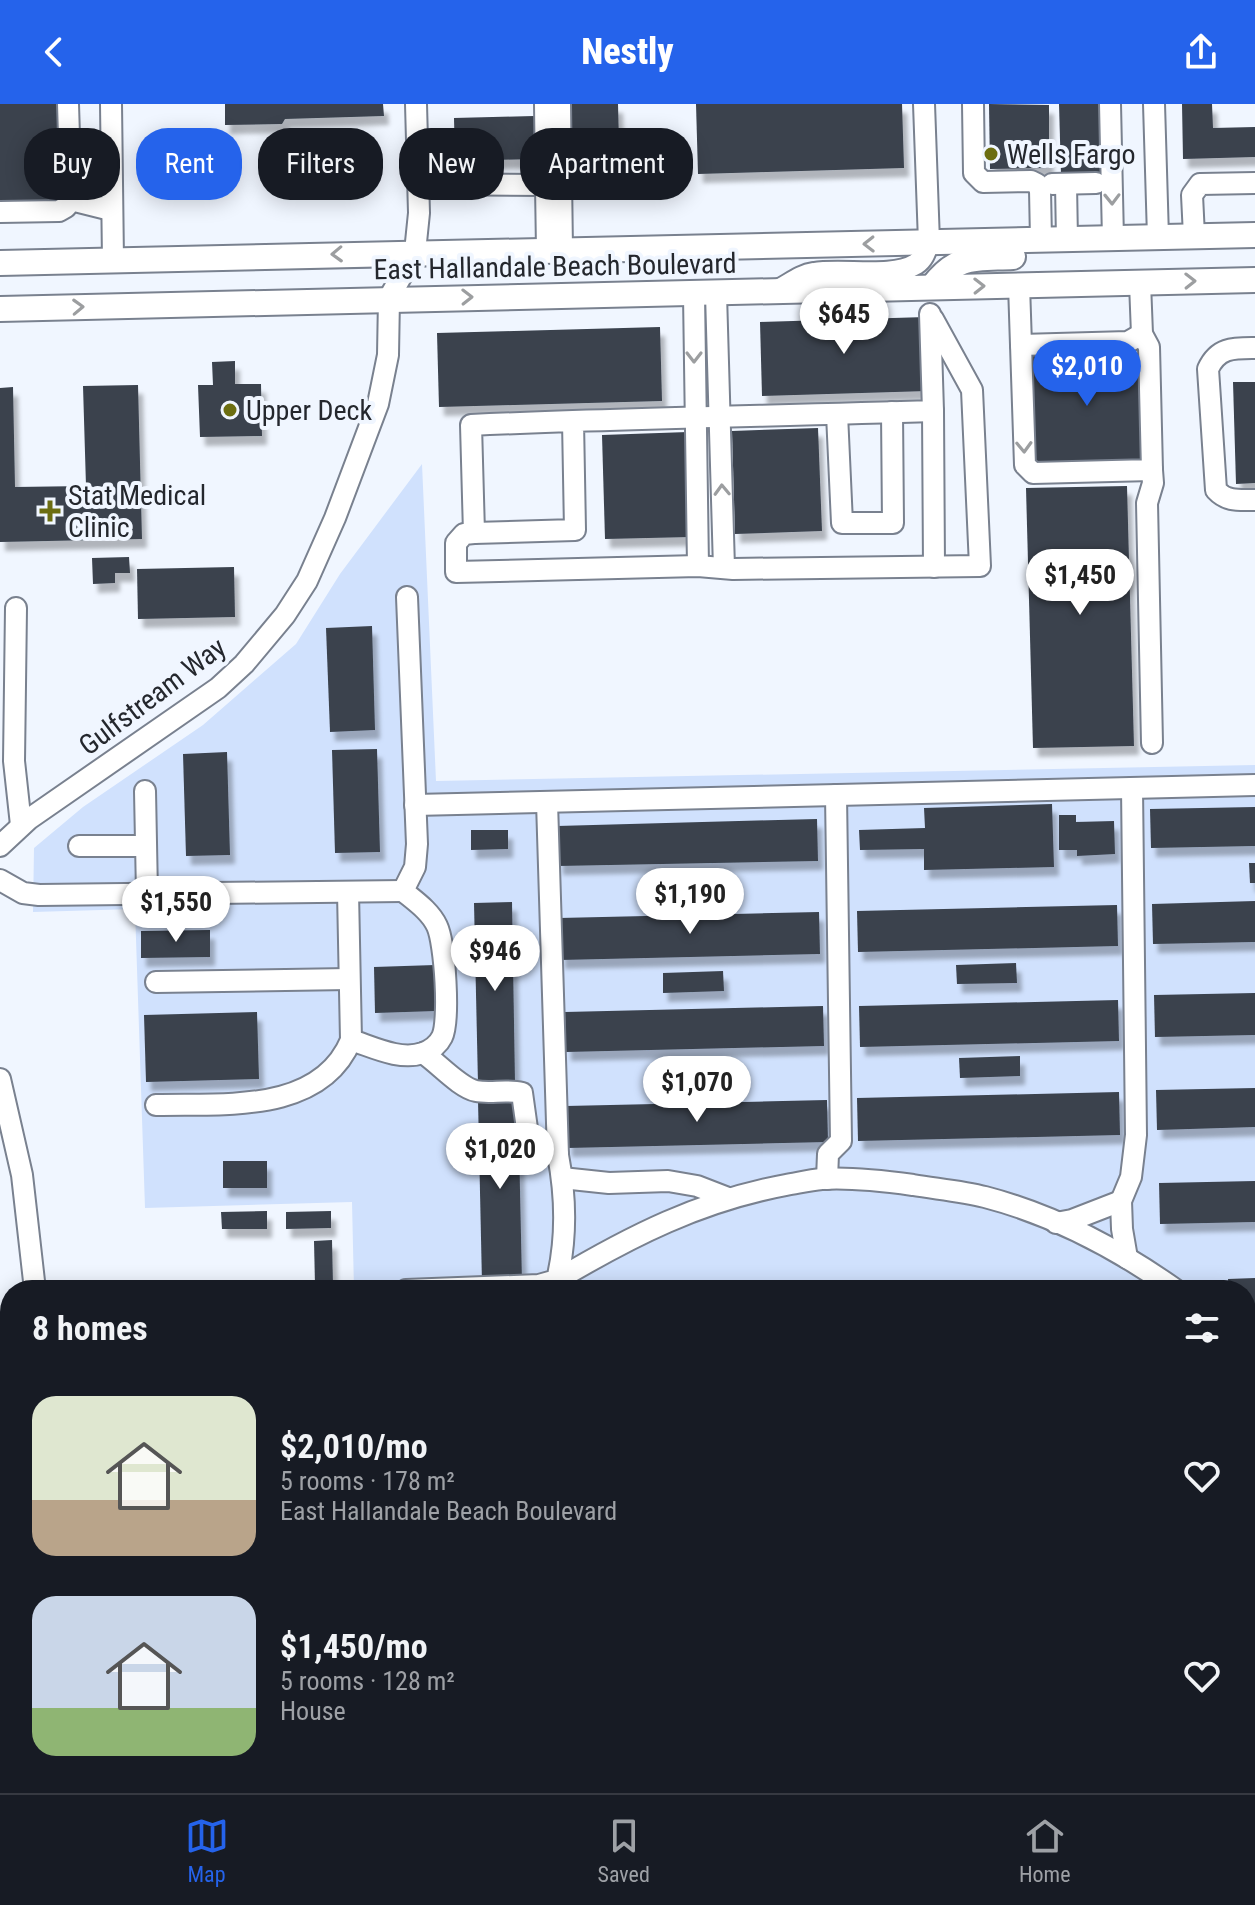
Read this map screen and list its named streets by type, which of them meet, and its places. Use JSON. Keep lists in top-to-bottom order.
{
  "streets": {
    "main road": ["East Hallandale Beach Boulevard"],
    "street": ["Gulfstream Way"]
  },
  "crossings": [
    ["East Hallandale Beach Boulevard", "Gulfstream Way"]
  ],
  "places": {
    "other": ["Wells Fargo", "Upper Deck"],
    "health": ["Stat Medical Clinic"]
  },
  "page": {
    "header": "Nestly",
    "chip": [
      "Buy",
      "Rent",
      "Filters",
      "New",
      "Apartment"
    ],
    "price": [
      "$645",
      "$2,010",
      "$1,450",
      "$1,190",
      "$1,550",
      "$946",
      "$1,070",
      "$1,020"
    ],
    "heading": "8 homes",
    "list": [
      {
        "name": "$2,010/mo",
        "note": "5 rooms · 178 m² · East Hallandale Beach Boulevard"
      },
      {
        "name": "$1,450/mo",
        "note": "5 rooms · 128 m² · House"
      }
    ],
    "tabs": ["Map", "Saved", "Home"]
  }
}
